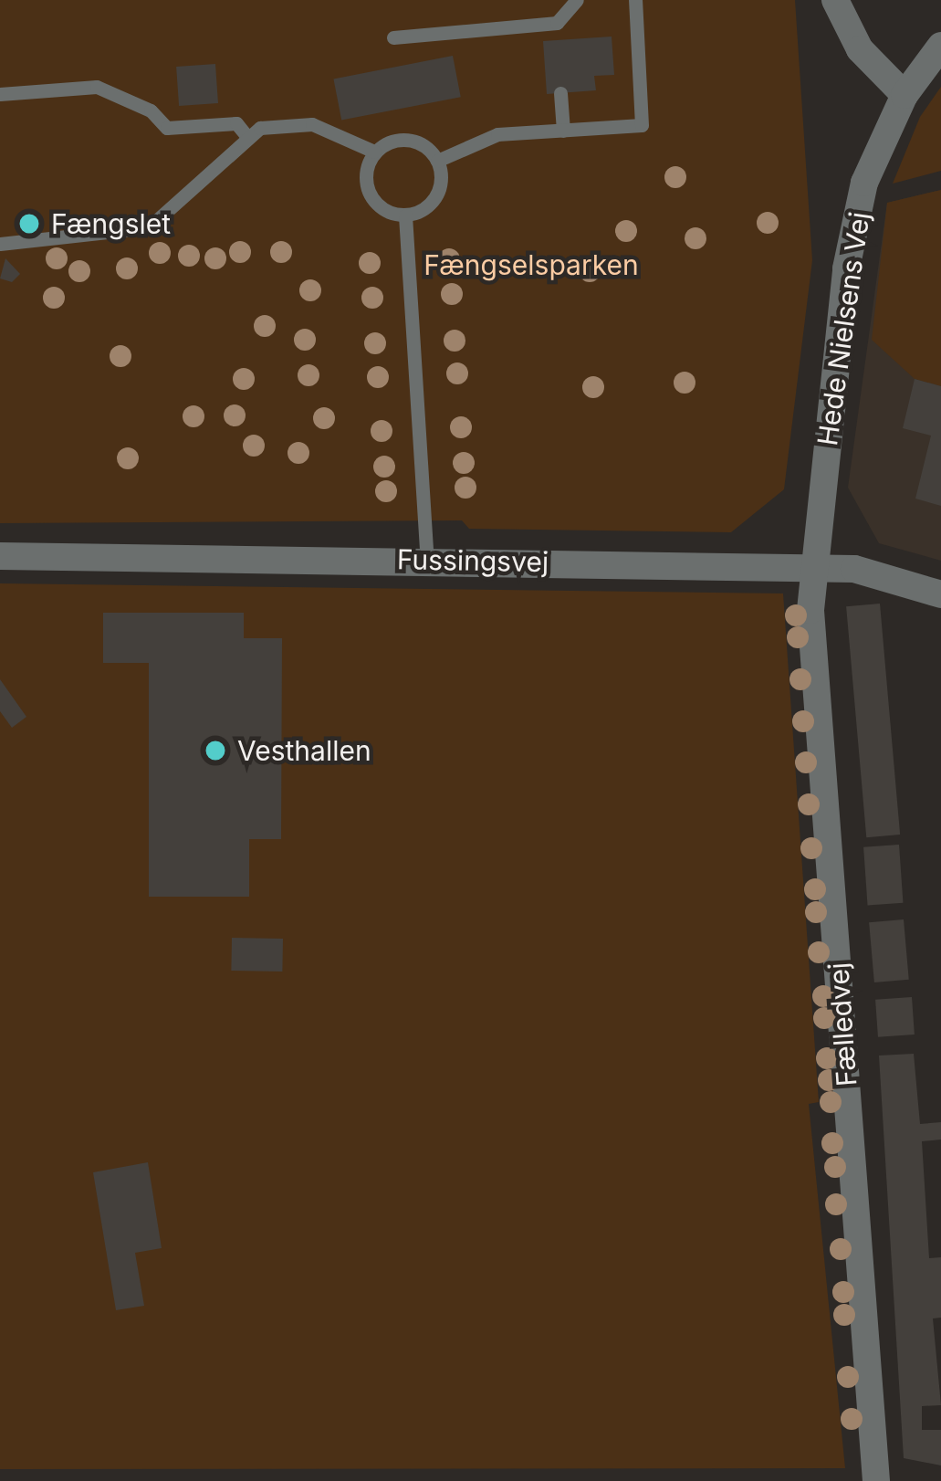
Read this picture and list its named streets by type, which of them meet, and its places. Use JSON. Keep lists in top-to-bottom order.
{
  "streets": {
    "street": ["Hede Nielsens Vej", "Fussingsvej", "Fælledvej"]
  },
  "crossings": [
    ["Hede Nielsens Vej", "Fussingsvej"],
    ["Hede Nielsens Vej", "Fælledvej"],
    ["Fussingsvej", "Fælledvej"]
  ],
  "parks": ["Fængselsparken"],
  "places": ["Fængslet", "Vesthallen"]
}
